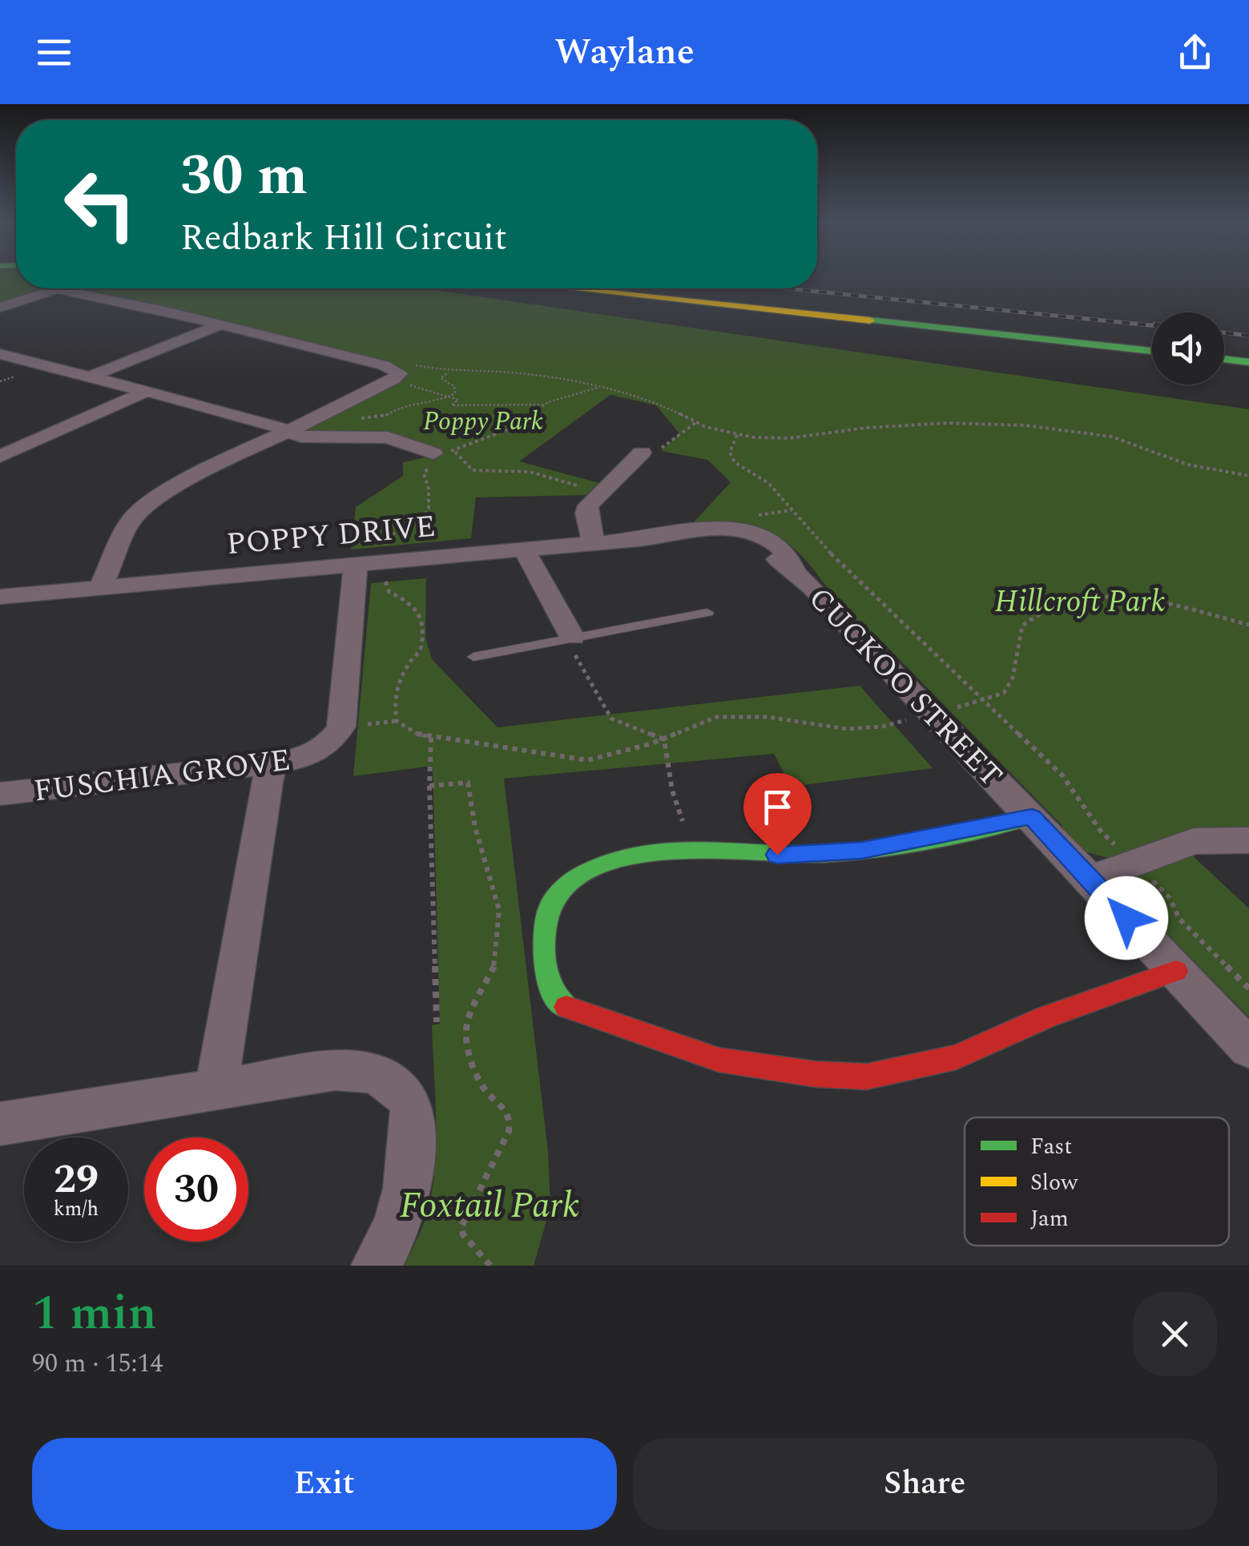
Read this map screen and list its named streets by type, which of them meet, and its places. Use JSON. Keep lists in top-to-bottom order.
{
  "streets": {
    "street": ["POPPY DRIVE", "CUCKOO STREET", "FUSCHIA GROVE"]
  },
  "crossings": [
    ["POPPY DRIVE", "CUCKOO STREET"],
    ["POPPY DRIVE", "FUSCHIA GROVE"]
  ],
  "parks": ["Poppy Park", "Hillcroft Park", "Foxtail Park"],
  "legend": ["Fast", "Slow", "Jam"],
  "page": {
    "header": "Waylane",
    "turn": ["30 m", "Redbark Hill Circuit"],
    "speed": "29 km/h",
    "limit": "30",
    "heading": ["1 min", "90 m · 15:14"],
    "buttons": ["Exit", "Share"]
  }
}
